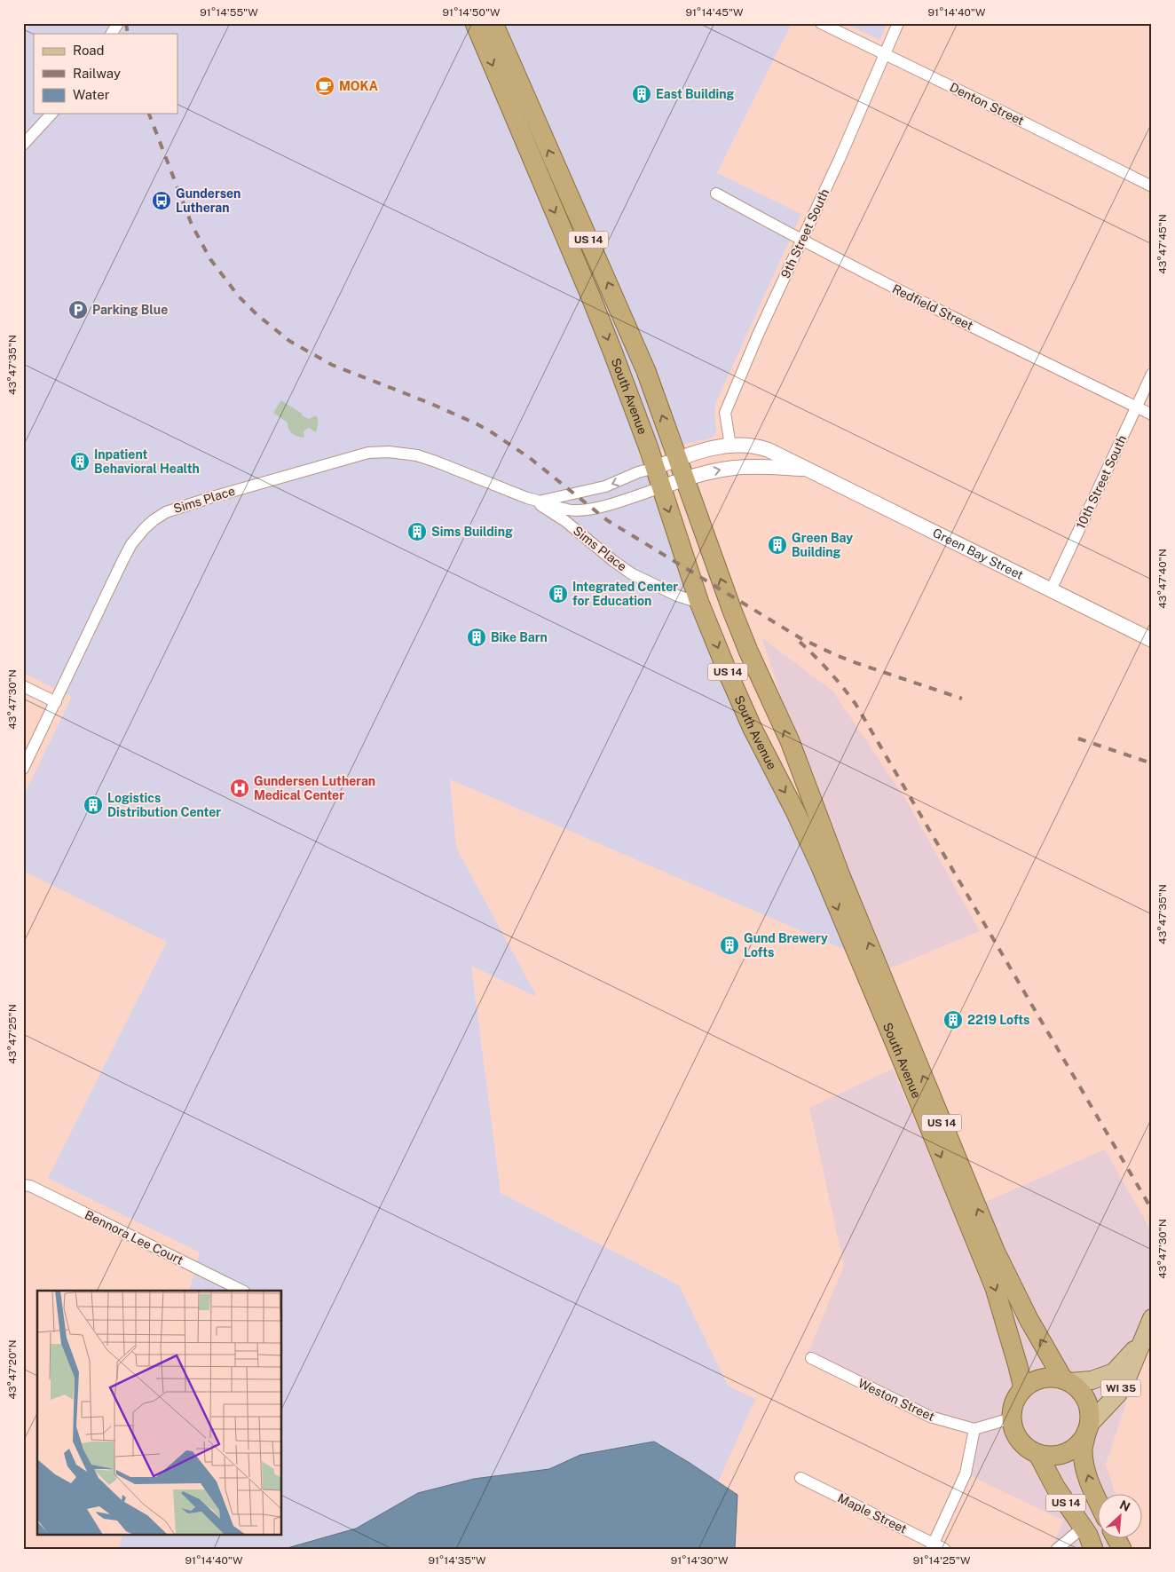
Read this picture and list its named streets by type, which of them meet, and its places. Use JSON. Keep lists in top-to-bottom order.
{
  "streets": {
    "highway": ["US 14", "South Avenue"],
    "main road": ["WI 35"],
    "street": [
      "Denton Street",
      "9th Street South",
      "Redfield Street",
      "10th Street South",
      "Sims Place",
      "Green Bay Street",
      "Bennora Lee Court",
      "Weston Street",
      "Maple Street"
    ]
  },
  "crossings": [
    ["Denton Street", "9th Street South"],
    ["9th Street South", "Redfield Street"],
    ["9th Street South", "Green Bay Street"],
    ["US 14", "South Avenue"],
    ["US 14", "WI 35"],
    ["Redfield Street", "10th Street South"],
    ["South Avenue", "Sims Place"],
    ["South Avenue", "Green Bay Street"],
    ["South Avenue", "WI 35"],
    ["10th Street South", "Green Bay Street"],
    ["Sims Place", "Green Bay Street"]
  ],
  "places": {
    "cafe": ["MOKA"],
    "building": [
      "East Building",
      "Inpatient Behavioral Health",
      "Sims Building",
      "Green Bay Building",
      "Integrated Center for Education",
      "Bike Barn",
      "Logistics Distribution Center",
      "Gund Brewery Lofts",
      "2219 Lofts"
    ],
    "bus stop": ["Gundersen Lutheran"],
    "parking": ["Parking Blue"],
    "hospital": ["Gundersen Lutheran Medical Center"]
  },
  "legend": ["Road", "Railway", "Water"],
  "north": "top right",
  "coordinates": [
    "91°14'55\"W",
    "91°14'50\"W",
    "91°14'45\"W",
    "91°14'40\"W",
    "43°47'45\"N",
    "43°47'35\"N",
    "43°47'40\"N",
    "43°47'30\"N",
    "43°47'25\"N",
    "43°47'20\"N",
    "91°14'35\"W",
    "91°14'30\"W",
    "91°14'25\"W"
  ]
}
